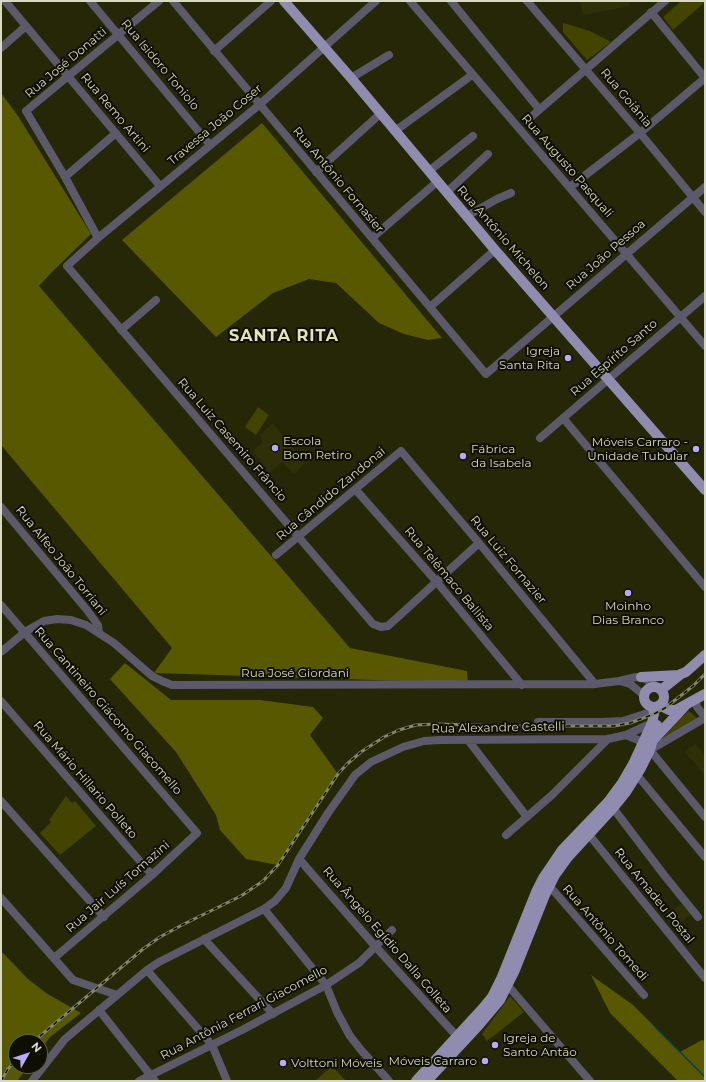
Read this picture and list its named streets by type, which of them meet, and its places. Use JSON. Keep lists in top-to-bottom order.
{
  "streets": {
    "main road": ["Rua Antônio Michelon"],
    "street": [
      "Rua José Donatti",
      "Rua Isidoro Toniolo",
      "Rua Goiânia",
      "Rua Remo Artini",
      "Travessa João Coser",
      "Rua Augusto Pasquali",
      "Rua Antônio Fornasier",
      "Rua João Pessoa",
      "Rua Espírito Santo",
      "Rua Luiz Casemiro Frâncio",
      "Rua Cândido Zandonai",
      "Rua Luiz Fornazier",
      "Rua Alfeo João Torriani",
      "Rua Telêmaco Ballista",
      "Rua José Giordani",
      "Rua Cantineiro Giácomo Giacomello",
      "Rua Alexandre Castelli",
      "Rua Mário Hillario Polleto",
      "Rua Jair Luís Tomazini",
      "Rua Amadeu Postal",
      "Rua Antônio Tomedi",
      "Rua Ângelo Egídio Dalla Colleta",
      "Rua Antônia Ferrari Giacomello"
    ]
  },
  "crossings": [
    ["Rua José Donatti", "Rua Isidoro Toniolo"],
    ["Rua José Donatti", "Rua Remo Artini"],
    ["Rua José Donatti", "Travessa João Coser"],
    ["Rua Isidoro Toniolo", "Travessa João Coser"],
    ["Rua Goiânia", "Rua João Pessoa"],
    ["Rua Remo Artini", "Travessa João Coser"],
    ["Travessa João Coser", "Rua Antônio Fornasier"],
    ["Travessa João Coser", "Rua Antônio Michelon"],
    ["Travessa João Coser", "Rua Luiz Casemiro Frâncio"],
    ["Rua Augusto Pasquali", "Rua João Pessoa"],
    ["Rua Augusto Pasquali", "Rua Espírito Santo"],
    ["Rua Antônio Fornasier", "Rua João Pessoa"],
    ["Rua Antônio Michelon", "Rua João Pessoa"],
    ["Rua Antônio Michelon", "Rua Espírito Santo"],
    ["Rua Luiz Casemiro Frâncio", "Rua Cândido Zandonai"],
    ["Rua Luiz Casemiro Frâncio", "Rua Telêmaco Ballista"],
    ["Rua Cândido Zandonai", "Rua Luiz Fornazier"],
    ["Rua Cândido Zandonai", "Rua Telêmaco Ballista"],
    ["Rua Luiz Fornazier", "Rua José Giordani"],
    ["Rua Alfeo João Torriani", "Rua José Giordani"],
    ["Rua Telêmaco Ballista", "Rua José Giordani"],
    ["Rua José Giordani", "Rua Cantineiro Giácomo Giacomello"],
    ["Rua Cantineiro Giácomo Giacomello", "Rua Jair Luís Tomazini"],
    ["Rua Alexandre Castelli", "Rua Ângelo Egídio Dalla Colleta"],
    ["Rua Mário Hillario Polleto", "Rua Jair Luís Tomazini"],
    ["Rua Ângelo Egídio Dalla Colleta", "Rua Antônia Ferrari Giacomello"]
  ],
  "districts": ["SANTA RITA"],
  "places": [
    "Igreja Santa Rita",
    "Escola Bom Retiro",
    "Móveis Carraro - Unidade Tubular",
    "Fábrica da Isabela",
    "Moinho Dias Branco",
    "Igreja de Santo Antão",
    "Móveis Carraro",
    "Volttoni Móveis"
  ],
  "north": "top right"
}
